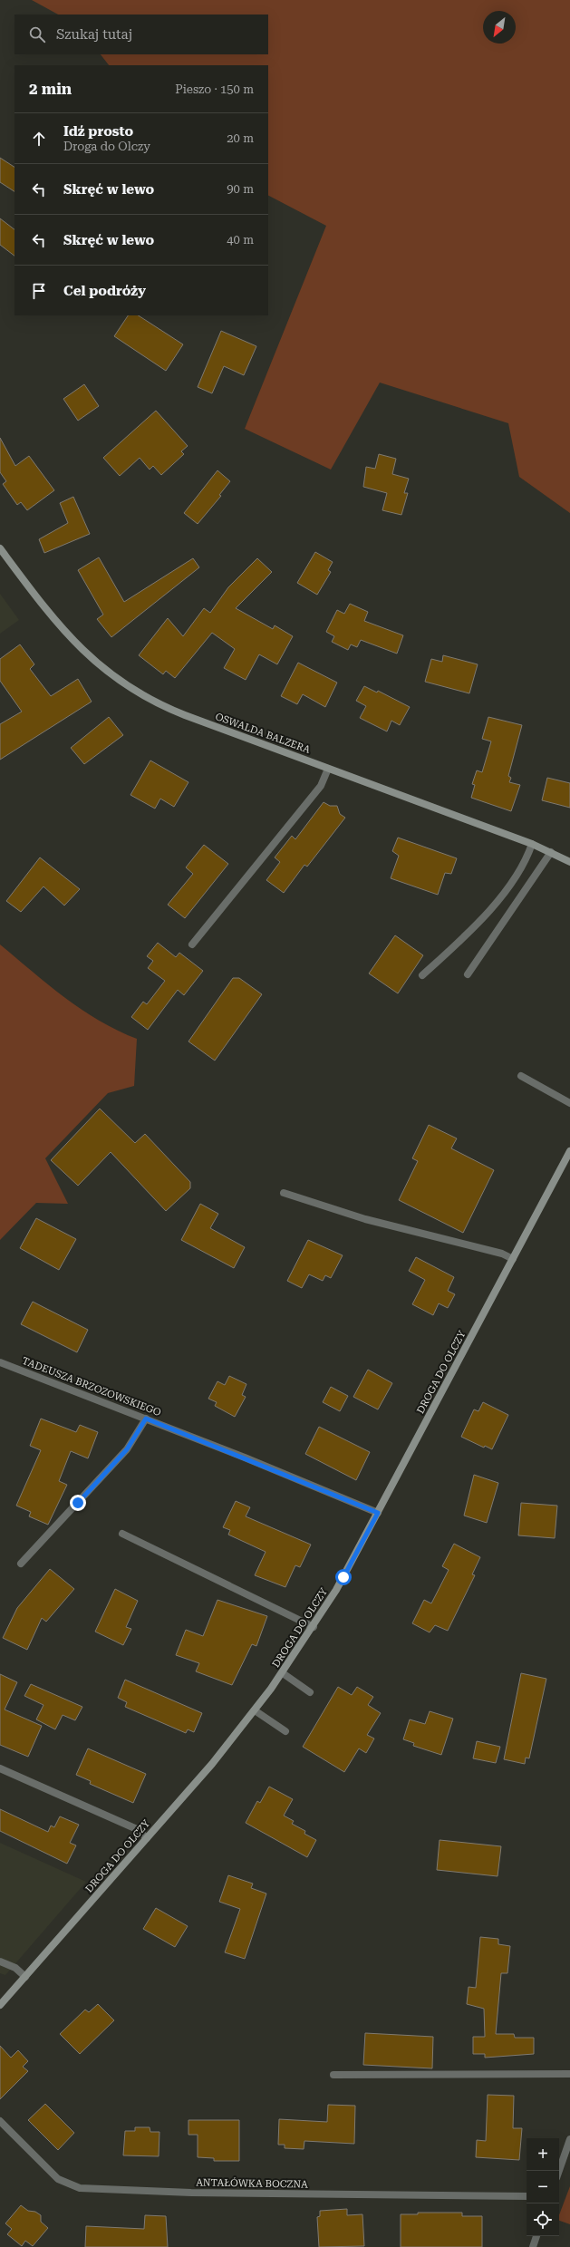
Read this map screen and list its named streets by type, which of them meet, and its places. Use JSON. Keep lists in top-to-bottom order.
{
  "streets": {
    "street": [
      "OSWALDA BALZERA",
      "DROGA DO OLCZY",
      "TADEUSZA BRZOZOWSKIEGO",
      "ANTAŁÓWKA BOCZNA"
    ]
  },
  "crossings": [
    ["DROGA DO OLCZY", "TADEUSZA BRZOZOWSKIEGO"]
  ],
  "north": "bottom left",
  "page": {
    "search": "Szukaj tutaj",
    "heading": ["2 min", "Pieszo · 150 m"],
    "list": [
      ["Idź prosto", "Droga do Olczy", "20 m"],
      ["Skręć w lewo", "90 m"],
      ["Skręć w lewo", "40 m"],
      "Cel podróży"
    ],
    "map_buttons": ["+", "−"]
  }
}
